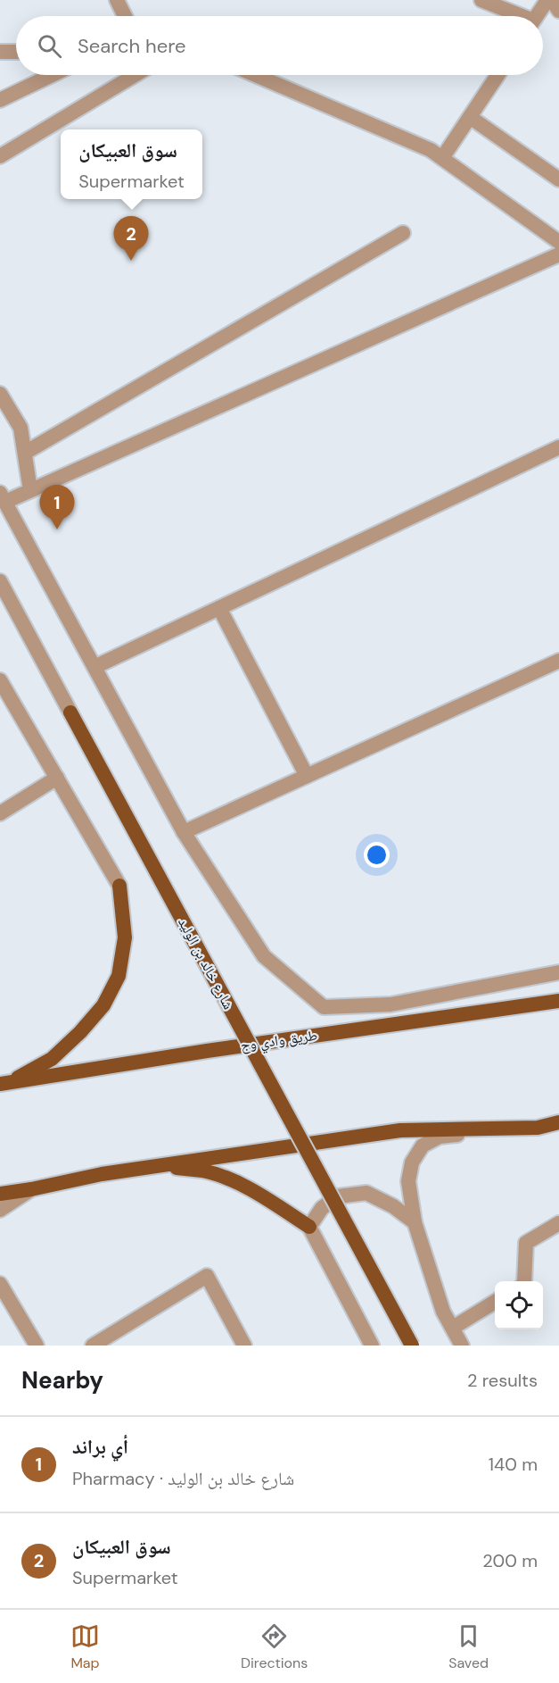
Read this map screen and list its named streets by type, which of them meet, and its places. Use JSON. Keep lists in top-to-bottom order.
{
  "streets": {
    "main road": ["شارع خالد بن الوليد", "طريق وادي وج"]
  },
  "page": {
    "search": "Search here",
    "popup": ["سوق العبيكان", "Supermarket"],
    "pins": ["2", "1"],
    "heading": ["Nearby", "2 results"],
    "list": [
      {
        "mark": "1",
        "name": "أي براند",
        "note": "Pharmacy · شارع خالد بن الوليد",
        "value": "140 m"
      },
      {
        "mark": "2",
        "name": "سوق العبيكان",
        "note": "Supermarket",
        "value": "200 m"
      }
    ],
    "nav": ["Map", "Directions", "Saved"]
  }
}
